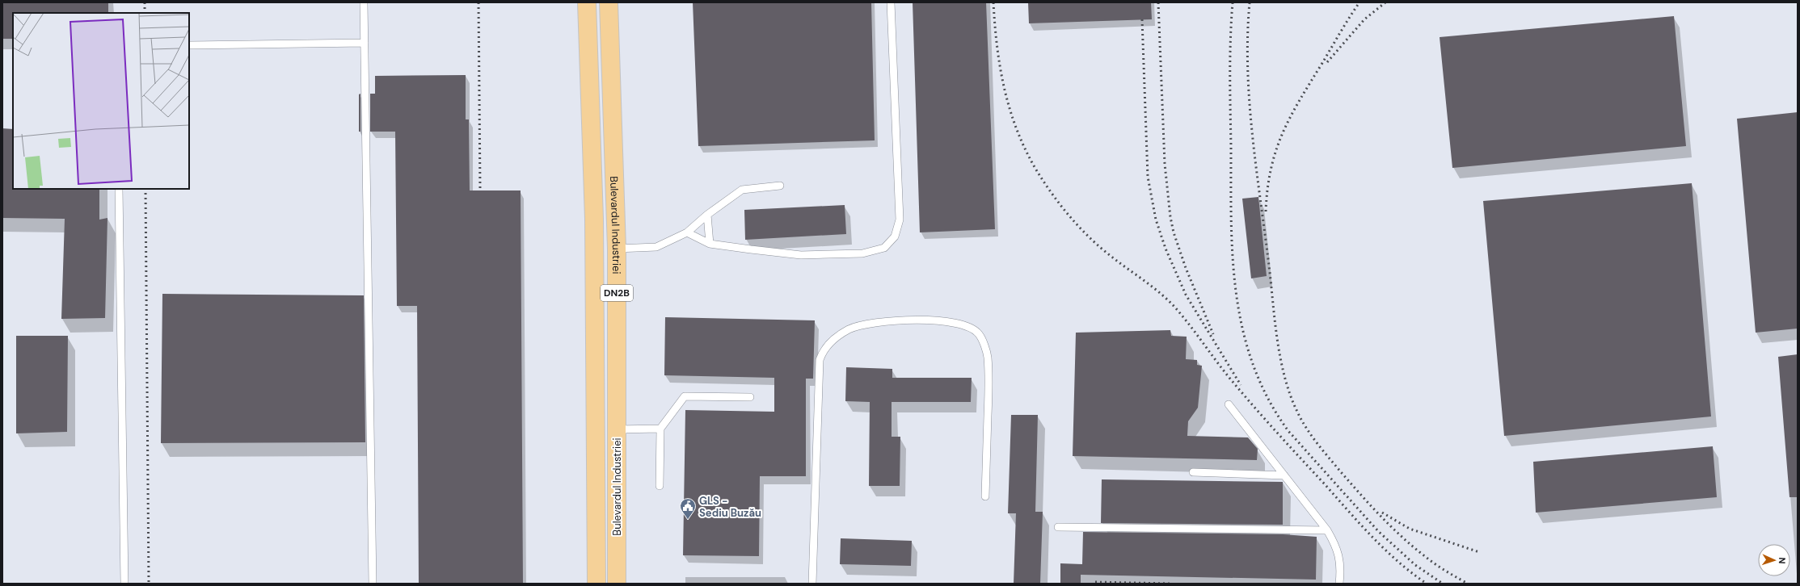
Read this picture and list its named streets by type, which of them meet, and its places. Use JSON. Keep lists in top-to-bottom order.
{
  "streets": {
    "main road": ["Bulevardul Industriei", "DN2B"]
  },
  "places": {
    "public building": ["GLS - Sediu Buzău"]
  },
  "north": "right"
}
